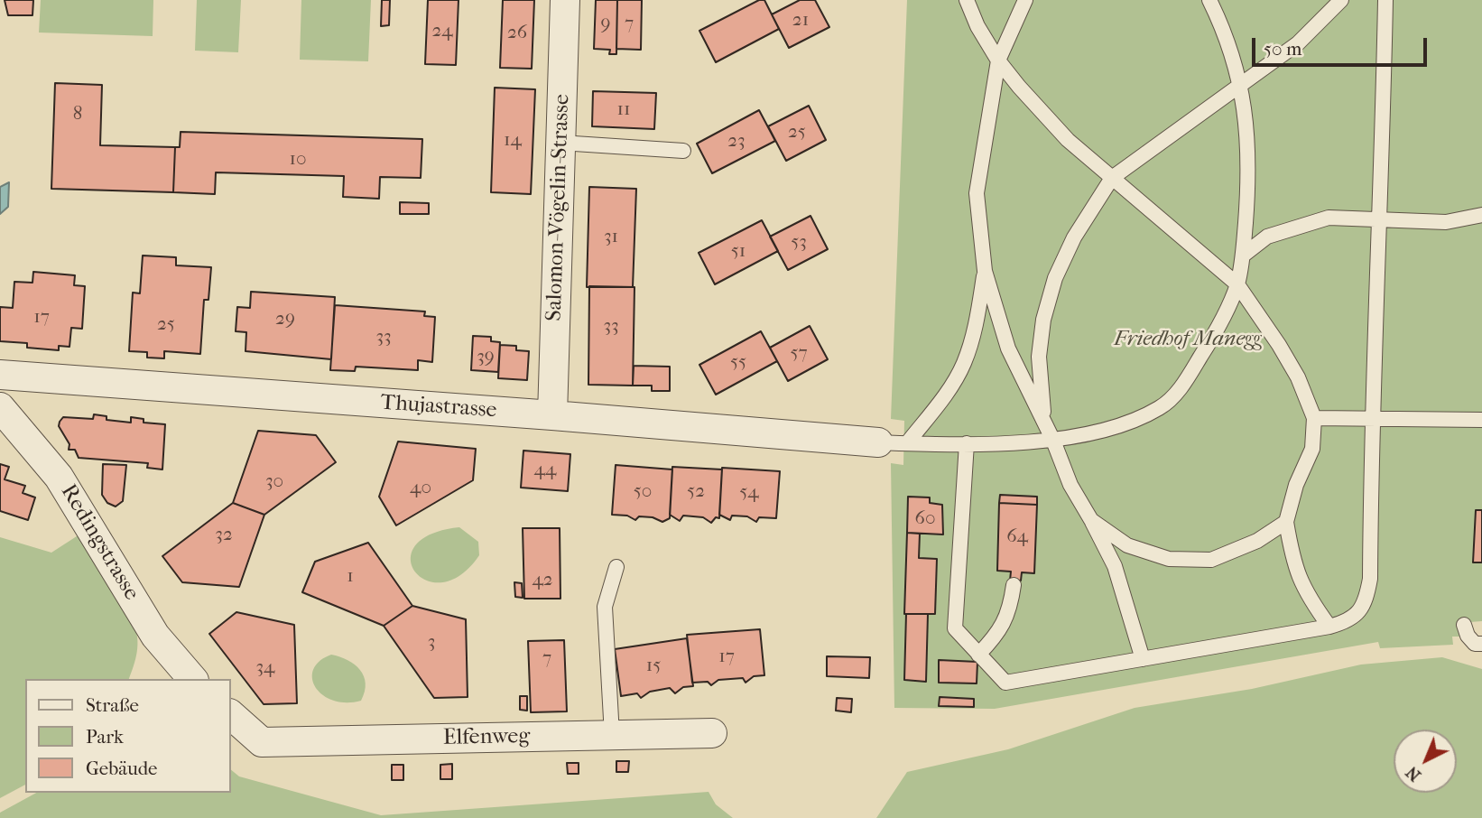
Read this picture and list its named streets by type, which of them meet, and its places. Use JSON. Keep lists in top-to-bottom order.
{
  "streets": {
    "street": [
      "Salomon-Vögelin-Strasse",
      "Thujastrasse",
      "Redingstrasse",
      "Elfenweg"
    ]
  },
  "crossings": [
    ["Salomon-Vögelin-Strasse", "Thujastrasse"]
  ],
  "parks": ["Friedhof Manegg"],
  "house_numbers": [
    "21",
    "9",
    "7",
    "24",
    "26",
    "11",
    "8",
    "25",
    "14",
    "23",
    "10",
    "31",
    "53",
    "51",
    "17",
    "29",
    "25",
    "33",
    "33",
    "57",
    "39",
    "55",
    "44",
    "30",
    "40",
    "50",
    "52",
    "54",
    "60",
    "32",
    "64",
    "1",
    "42",
    "3",
    "17",
    "7",
    "15",
    "34"
  ],
  "legend": ["Straße", "Park", "Gebäude"],
  "scale_bar": "50 m",
  "north": "bottom left"
}
